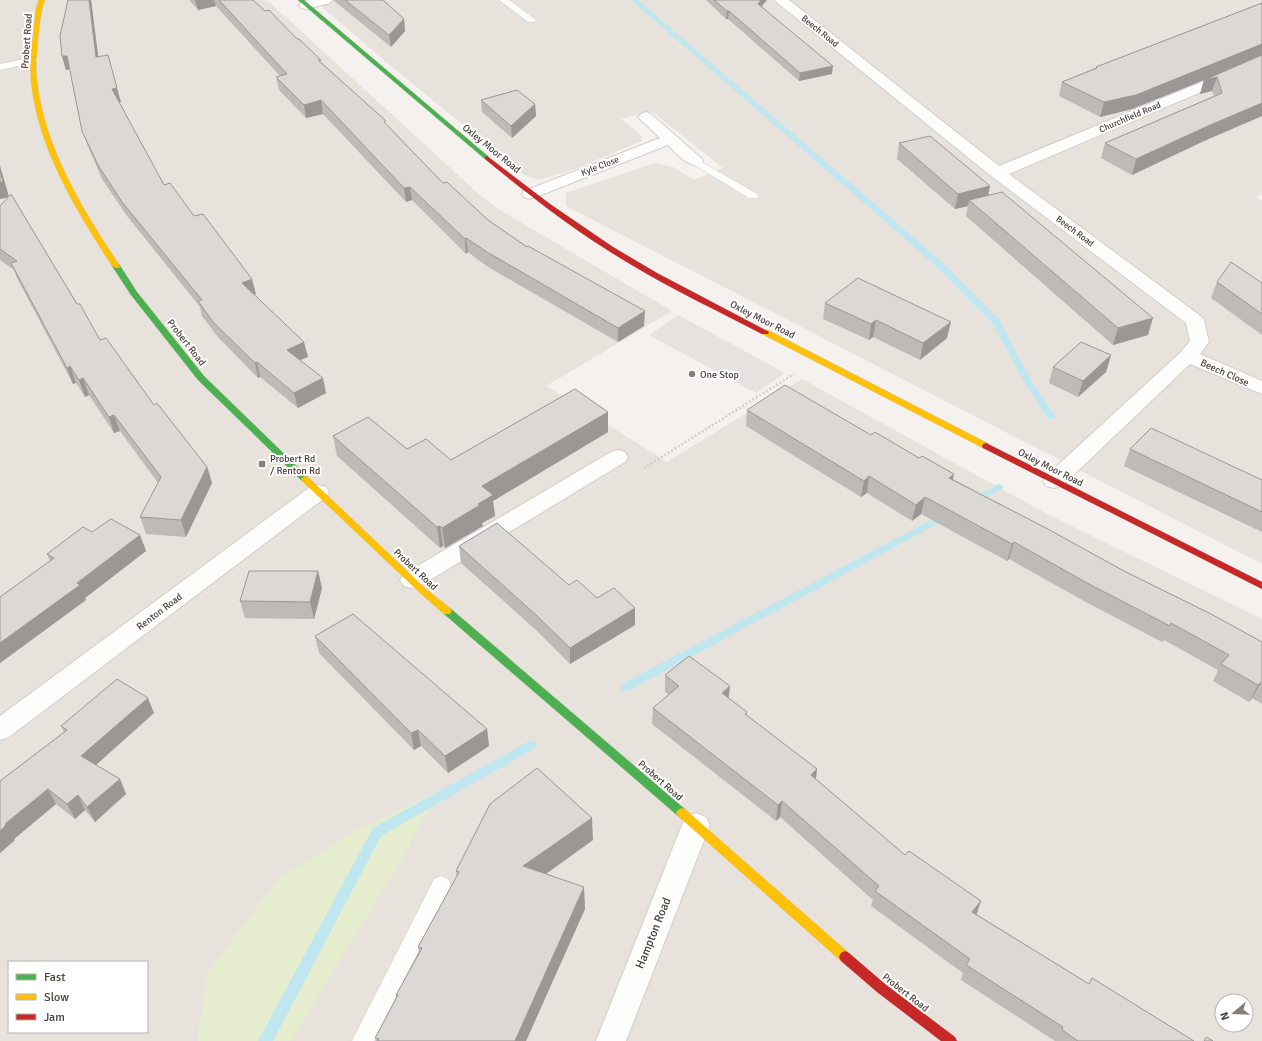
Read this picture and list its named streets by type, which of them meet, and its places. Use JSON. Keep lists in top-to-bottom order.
{
  "streets": {
    "street": [
      "Beech Road",
      "Probert Road",
      "Churchfield Road",
      "Oxley Moor Road",
      "Kyle Close",
      "Beech Close",
      "Renton Road",
      "Hampton Road"
    ]
  },
  "crossings": [
    ["Beech Road", "Churchfield Road"],
    ["Beech Road", "Oxley Moor Road"],
    ["Beech Road", "Beech Close"],
    ["Probert Road", "Renton Road"],
    ["Probert Road", "Hampton Road"],
    ["Oxley Moor Road", "Kyle Close"]
  ],
  "places": {
    "other": ["One Stop"],
    "transit": ["Probert Rd / Renton Rd"]
  },
  "legend": ["Fast", "Slow", "Jam"],
  "north": "left"
}
